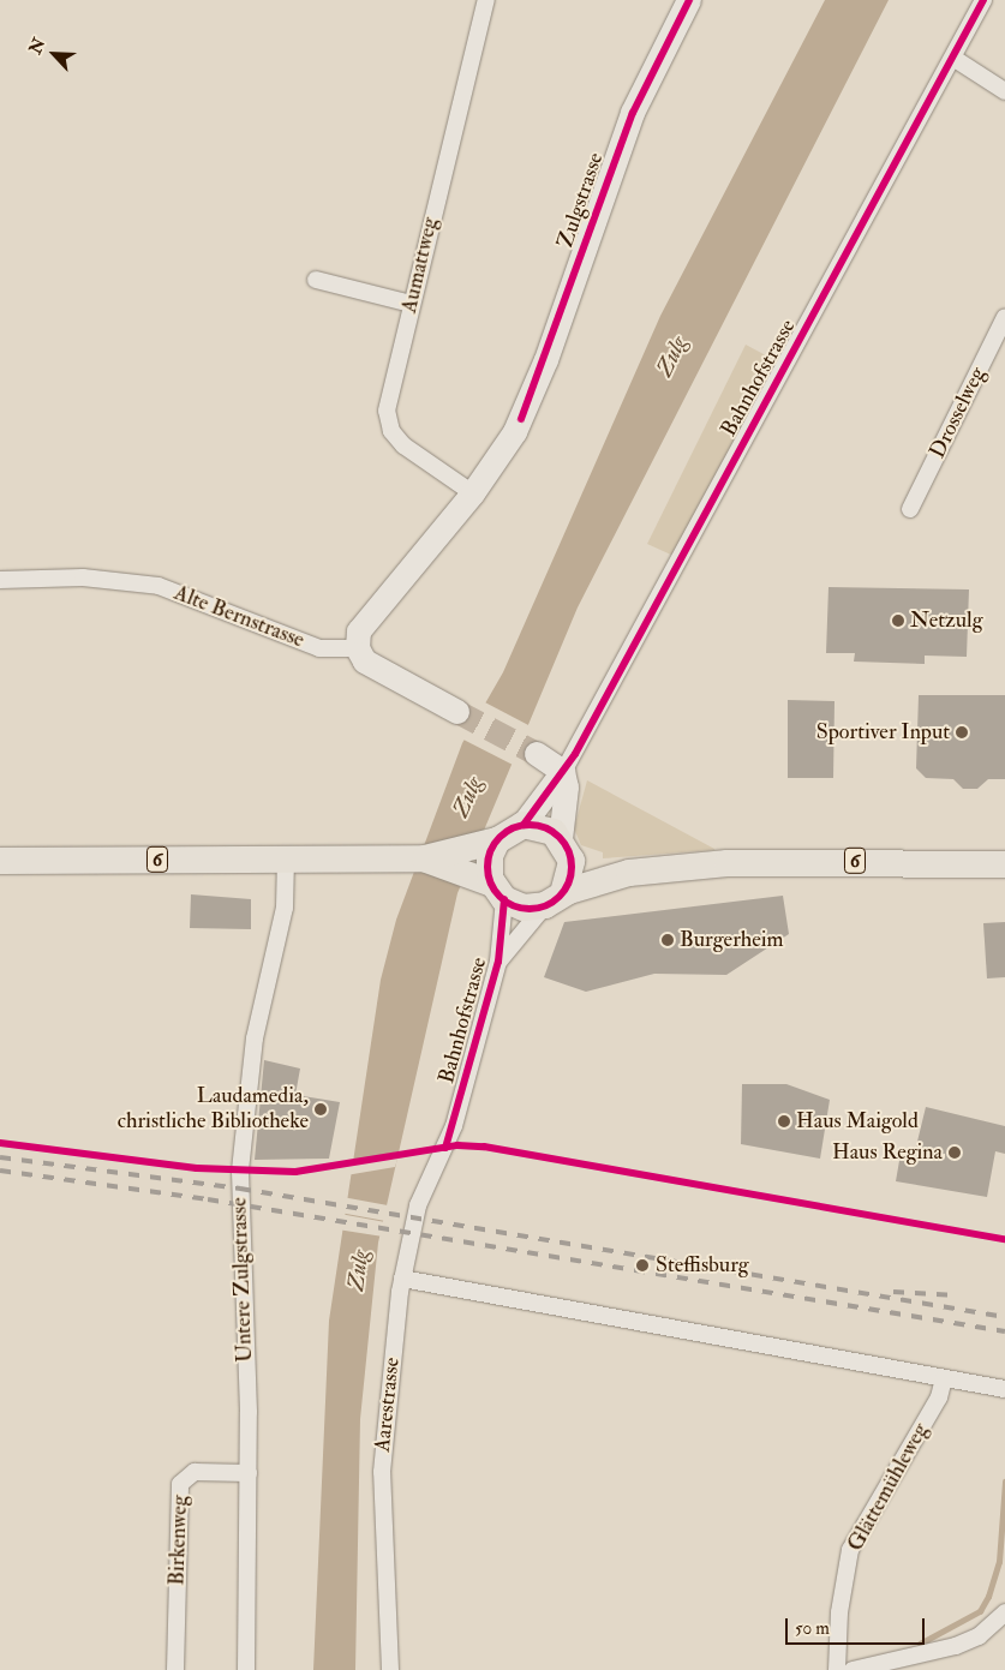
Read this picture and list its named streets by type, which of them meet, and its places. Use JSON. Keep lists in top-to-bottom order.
{
  "streets": {
    "main road": ["6"],
    "street": [
      "Zulgstrasse",
      "Aumattweg",
      "Bahnhofstrasse",
      "Drosselweg",
      "Alte Bernstrasse",
      "Untere Zulgstrasse",
      "Aarestrasse",
      "Glättemühleweg",
      "Birkenweg"
    ]
  },
  "crossings": [
    ["Zulgstrasse", "Aumattweg"],
    ["Zulgstrasse", "Alte Bernstrasse"],
    ["Bahnhofstrasse", "6"],
    ["Bahnhofstrasse", "Aarestrasse"],
    ["6", "Untere Zulgstrasse"],
    ["Untere Zulgstrasse", "Birkenweg"]
  ],
  "water": ["Zulg"],
  "places": [
    "Netzulg",
    "Sportiver Input",
    "Burgerheim",
    "Laudamedia, christliche Bibliotheke",
    "Haus Maigold",
    "Haus Regina",
    "Steffisburg"
  ],
  "scale_bar": "50 m",
  "north": "top left"
}
